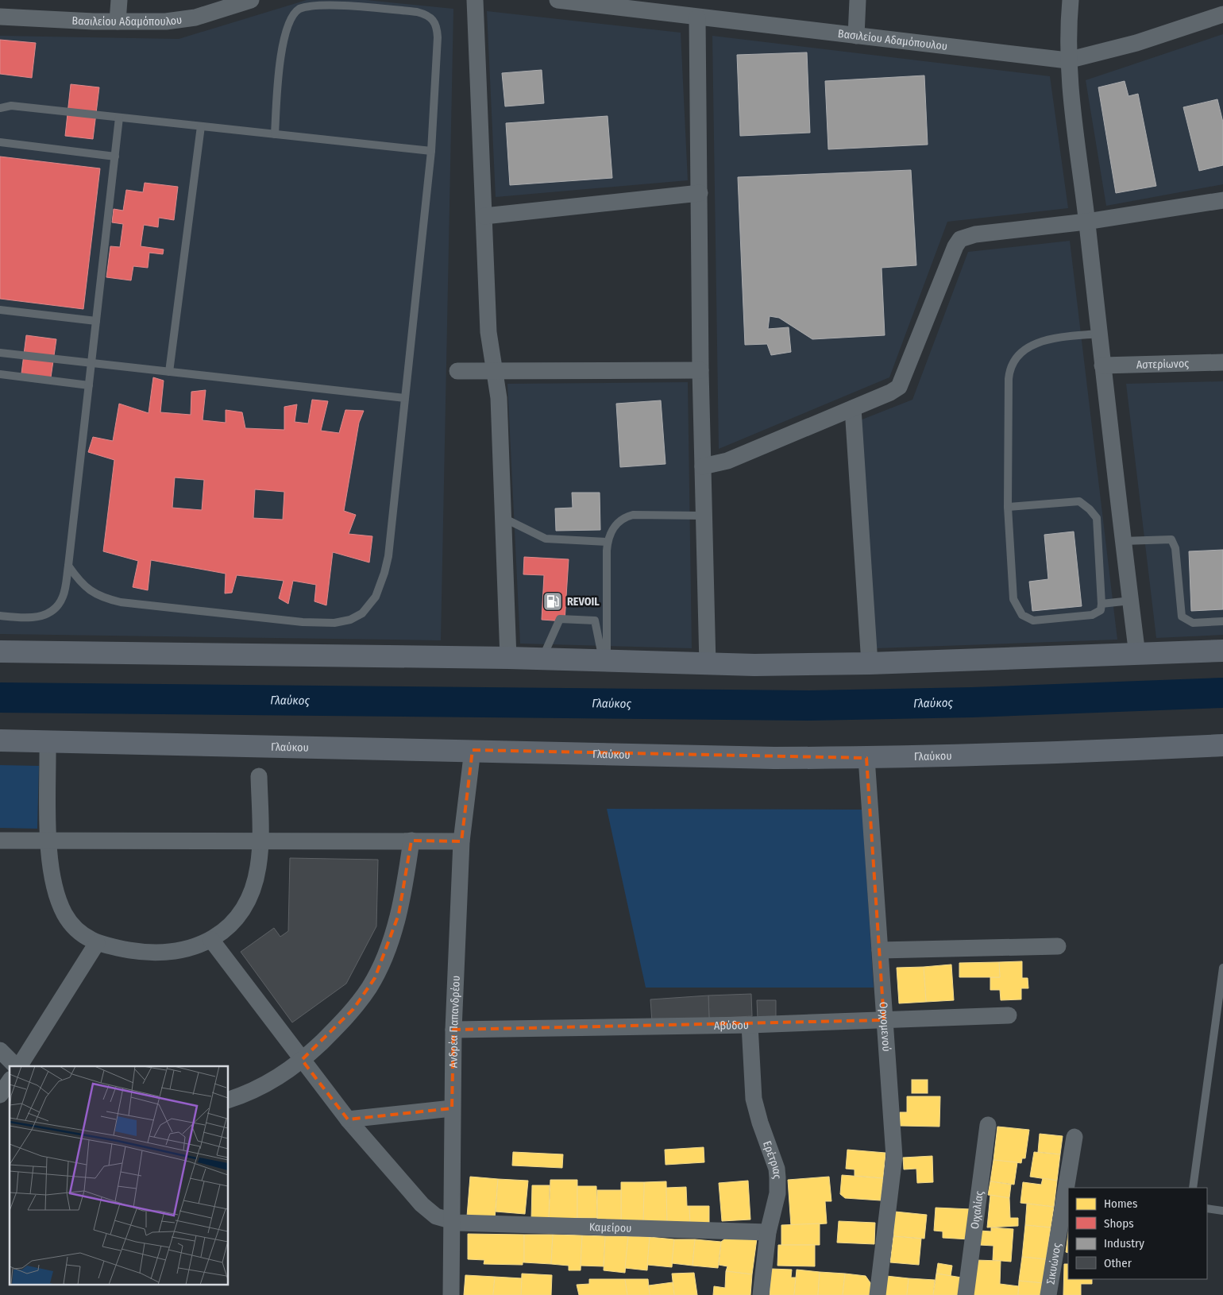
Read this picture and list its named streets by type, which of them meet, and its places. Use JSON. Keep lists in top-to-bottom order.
{
  "streets": {
    "main road": ["Γλαύκου"],
    "street": [
      "Βασιλείου Αδαμόπουλου",
      "Αστερίωνος",
      "Ανδρέα Παπανδρέου",
      "Αβύδου",
      "Ορχομενού",
      "Ερέτριας",
      "Οιχαλίας",
      "Καμείρου",
      "Σικυώνος"
    ]
  },
  "crossings": [
    ["Γλαύκου", "Ανδρέα Παπανδρέου"],
    ["Γλαύκου", "Ορχομενού"],
    ["Ανδρέα Παπανδρέου", "Αβύδου"],
    ["Ανδρέα Παπανδρέου", "Καμείρου"],
    ["Αβύδου", "Ορχομενού"],
    ["Αβύδου", "Ερέτριας"],
    ["Ερέτριας", "Καμείρου"]
  ],
  "water": ["Γλαύκος"],
  "places": {
    "fuel station": ["REVOIL"]
  },
  "legend": [
    "Homes",
    "Shops",
    "Industry",
    "Other"
  ]
}
